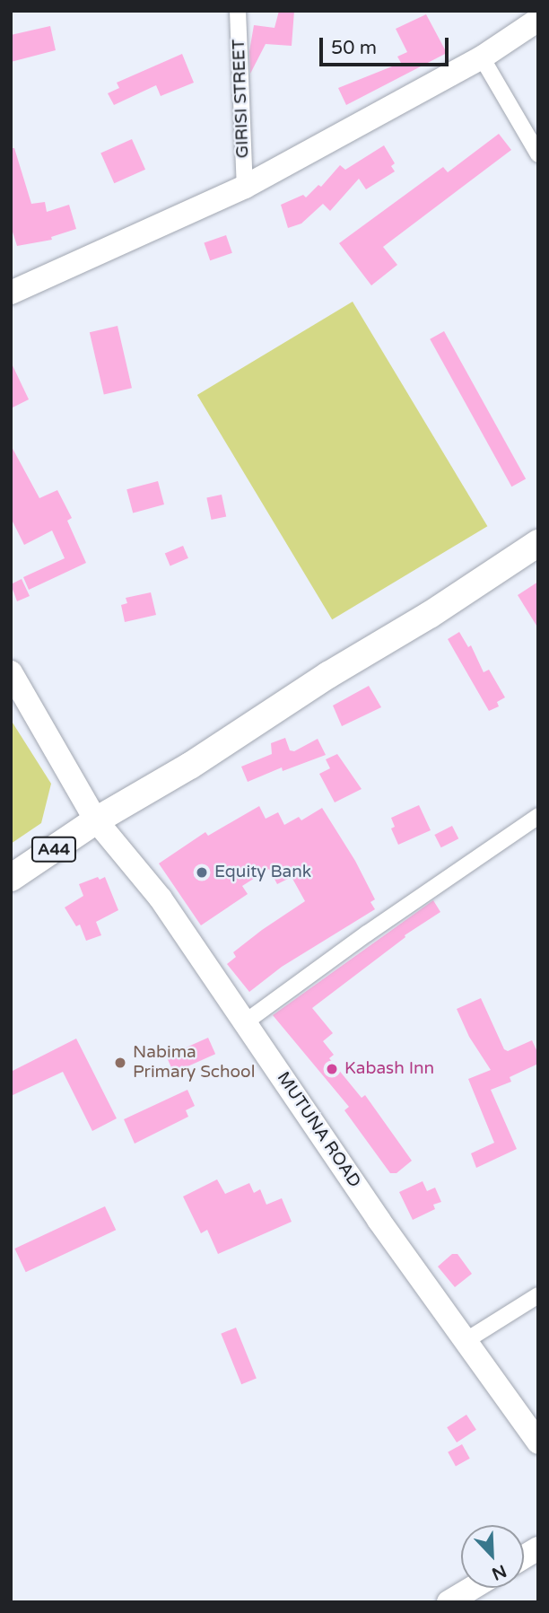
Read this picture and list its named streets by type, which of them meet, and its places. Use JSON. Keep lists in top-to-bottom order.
{
  "streets": {
    "main road": ["A44"],
    "street": ["GIRISI STREET", "MUTUNA ROAD"]
  },
  "crossings": [
    ["A44", "MUTUNA ROAD"]
  ],
  "places": ["Equity Bank", "Nabima Primary School", "Kabash Inn"],
  "scale_bar": "50 m",
  "north": "bottom right"
}
